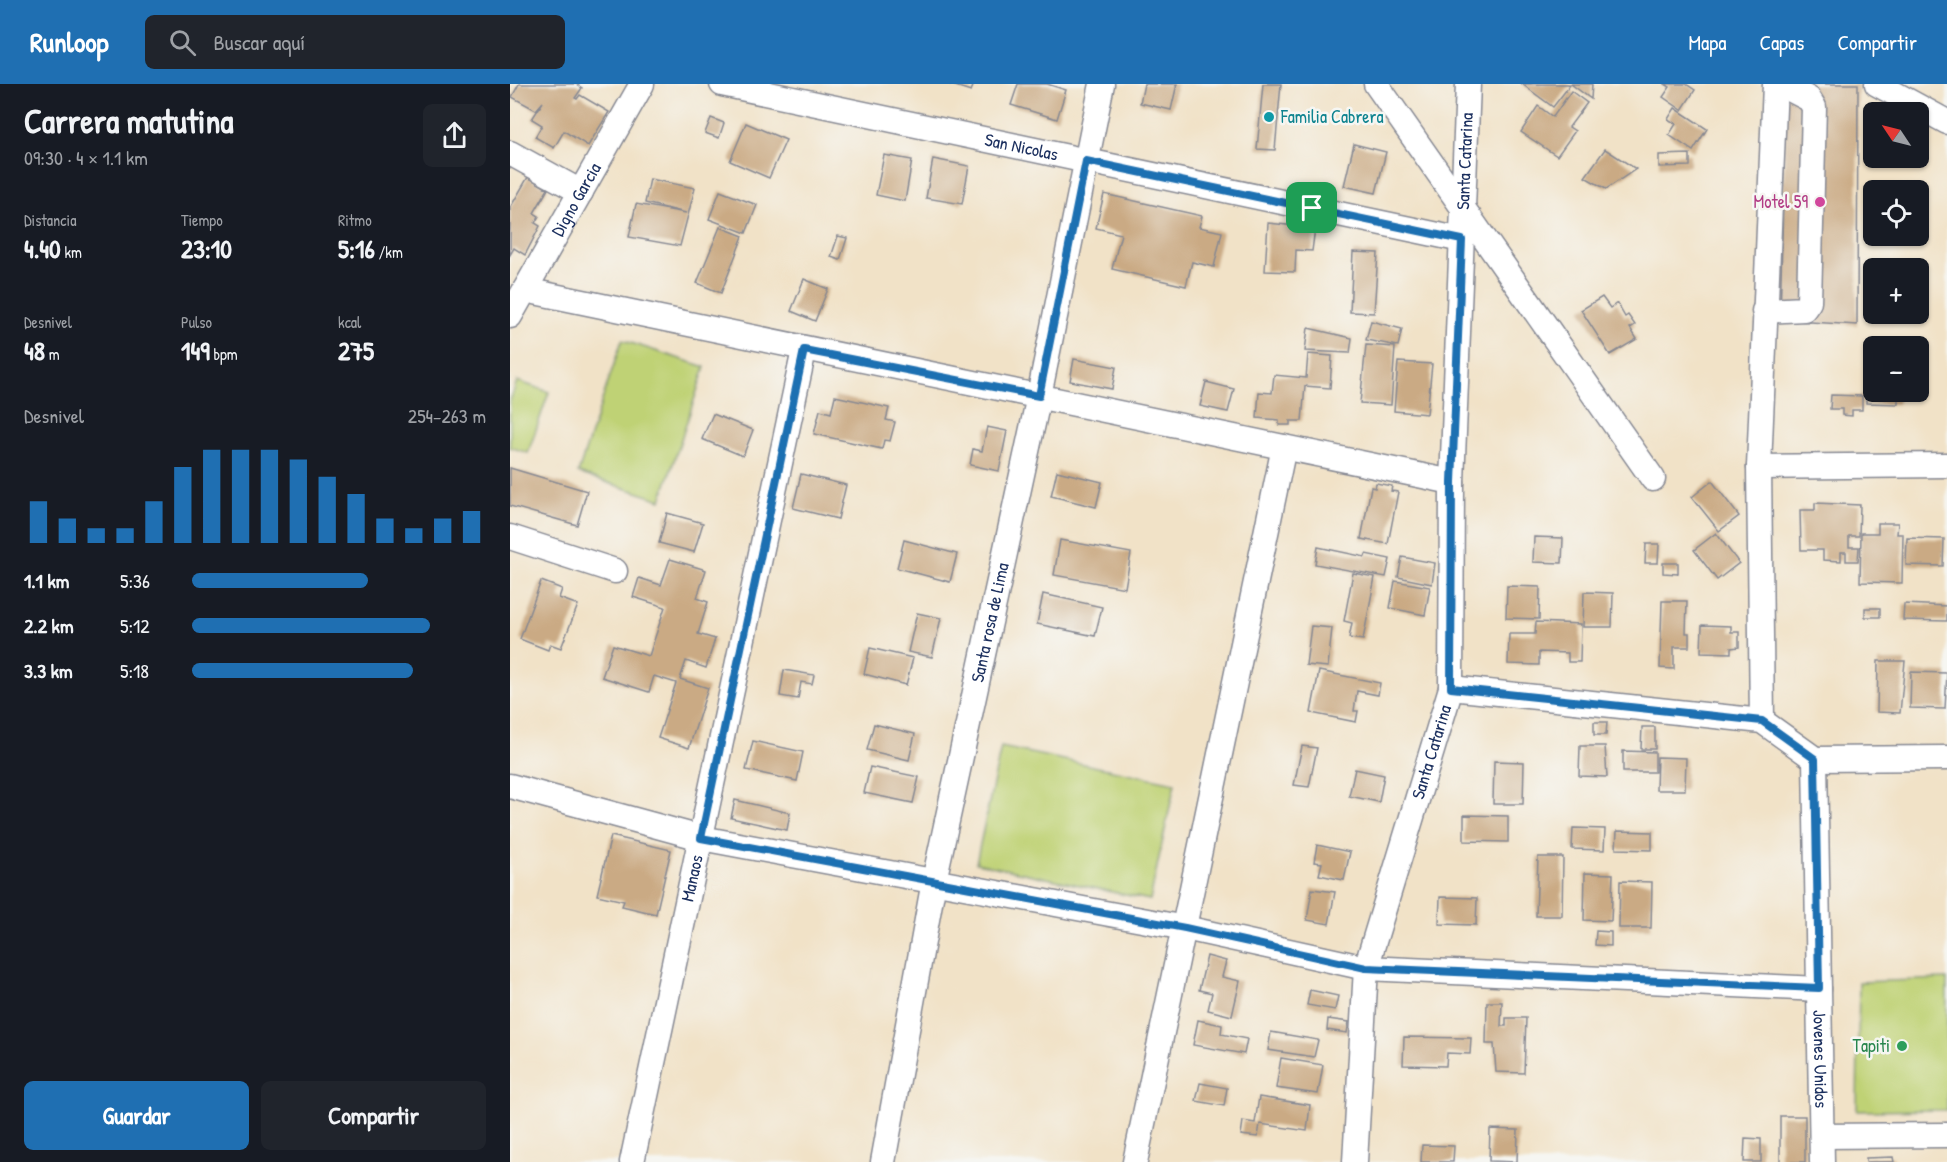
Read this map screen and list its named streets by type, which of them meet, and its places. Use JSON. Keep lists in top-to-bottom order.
{
  "streets": {
    "street": [
      "San Nicolas",
      "Santa Catarina",
      "Digno Garcia",
      "Santa rosa de Lima",
      "Manaos",
      "Jovenes Unidos"
    ]
  },
  "crossings": [
    ["San Nicolas", "Santa Catarina"],
    ["San Nicolas", "Santa rosa de Lima"]
  ],
  "places": ["Familia Cabrera", "Motel 59", "Tapiti"],
  "north": "top left",
  "page": {
    "header": "Runloop",
    "search": "Buscar aquí",
    "nav": ["Mapa", "Capas", "Compartir"],
    "heading": ["Carrera matutina", "09:30 · 4 × 1.1 km"],
    "map_buttons": ["+", "−"],
    "stats": [
      ["Distancia", "4.40 km"],
      ["Tiempo", "23:10"],
      ["Ritmo", "5:16 /km"],
      ["Desnivel", "48 m"],
      ["Pulso", "149 bpm"],
      ["kcal", "275"]
    ],
    "chart": ["Desnivel", "254–263 m"],
    "list": [
      {
        "name": "1.1 km",
        "note": "5:36"
      },
      {
        "name": "2.2 km",
        "note": "5:12"
      },
      {
        "name": "3.3 km",
        "note": "5:18"
      }
    ],
    "buttons": ["Guardar", "Compartir"]
  }
}
